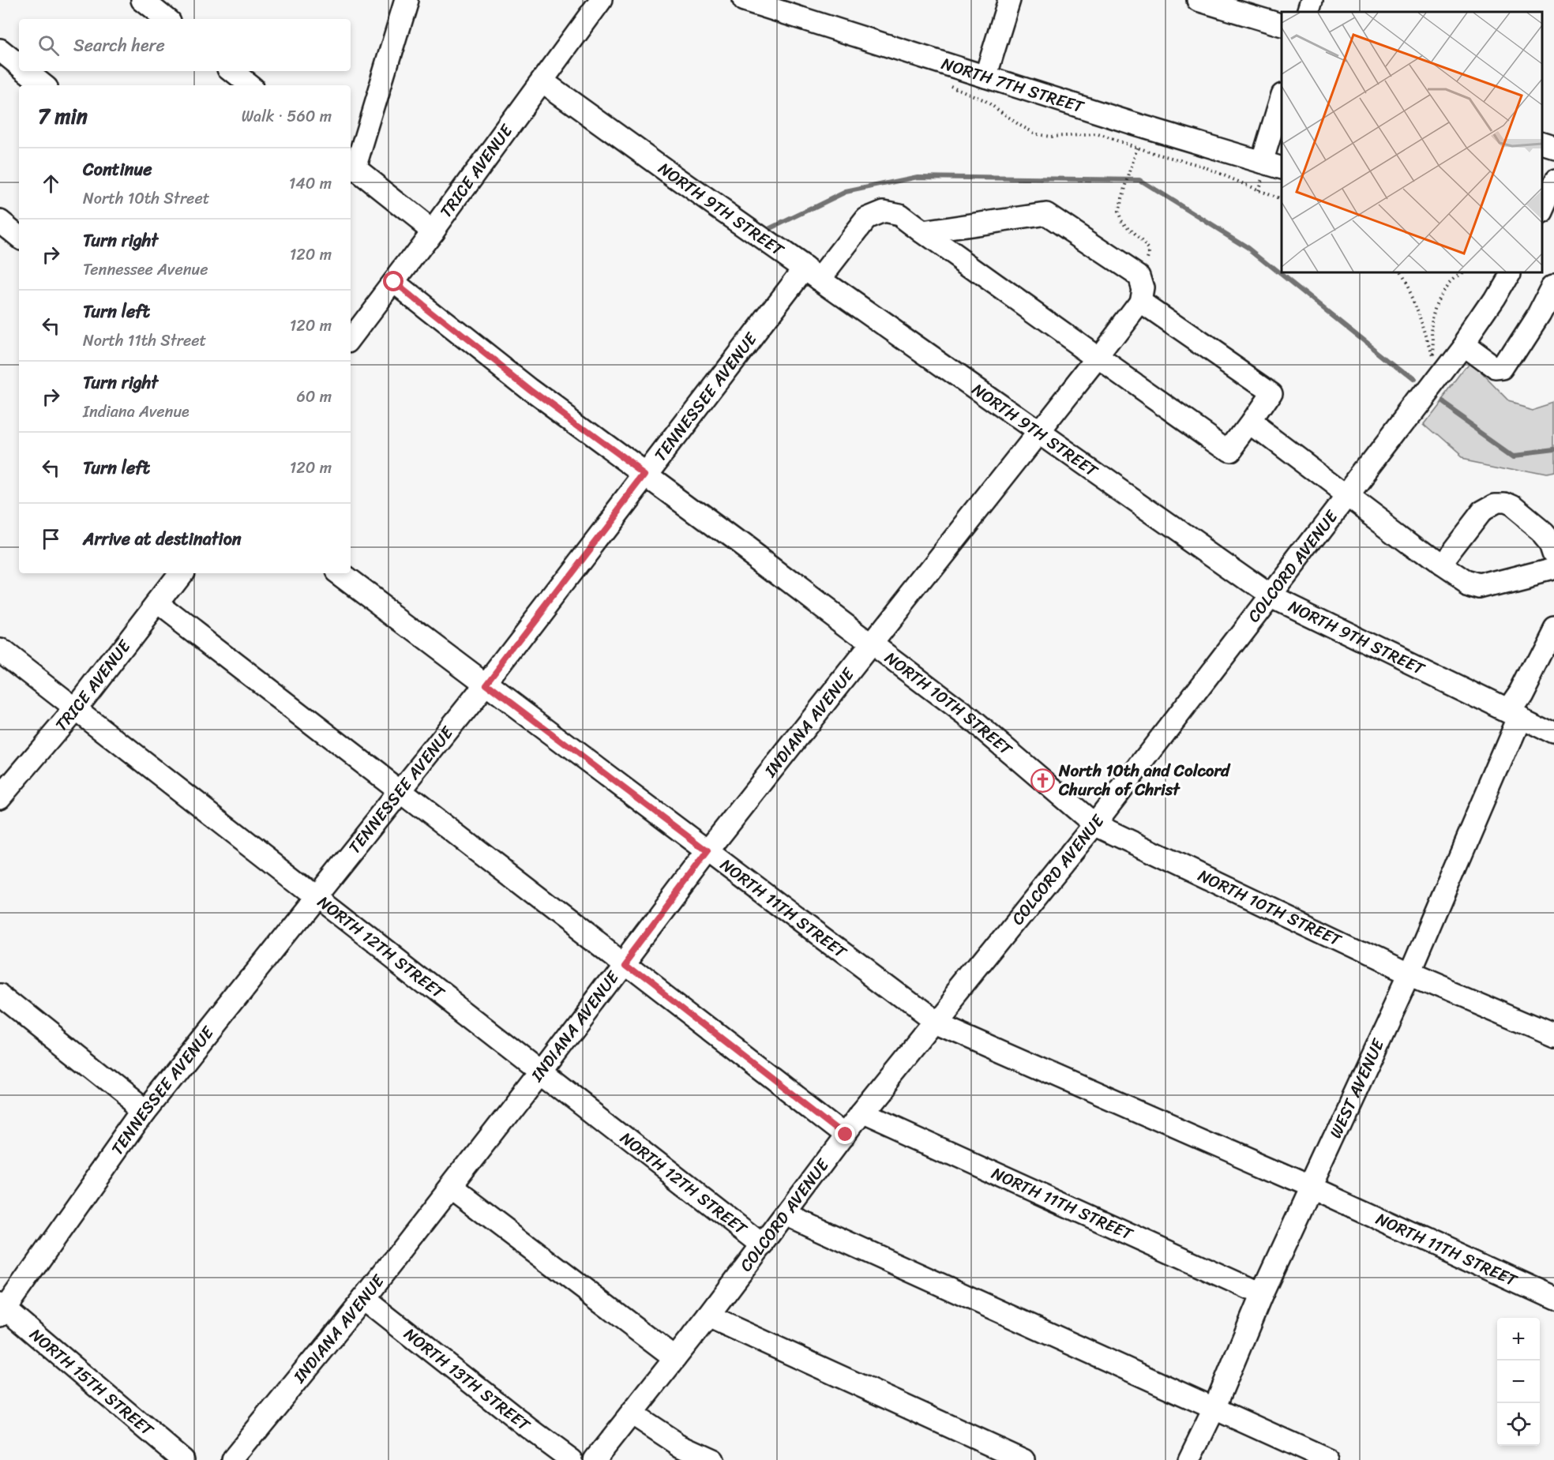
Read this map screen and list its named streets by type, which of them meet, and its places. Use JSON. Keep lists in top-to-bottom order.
{
  "streets": {
    "street": [
      "NORTH 7TH STREET",
      "TRICE AVENUE",
      "NORTH 9TH STREET",
      "TENNESSEE AVENUE",
      "COLCORD AVENUE",
      "NORTH 10TH STREET",
      "INDIANA AVENUE",
      "NORTH 11TH STREET",
      "NORTH 12TH STREET",
      "WEST AVENUE",
      "NORTH 13TH STREET",
      "NORTH 15TH STREET"
    ]
  },
  "crossings": [
    ["TRICE AVENUE", "NORTH 9TH STREET"],
    ["TRICE AVENUE", "NORTH 10TH STREET"],
    ["TRICE AVENUE", "NORTH 12TH STREET"],
    ["NORTH 9TH STREET", "TENNESSEE AVENUE"],
    ["NORTH 9TH STREET", "COLCORD AVENUE"],
    ["NORTH 9TH STREET", "INDIANA AVENUE"],
    ["NORTH 9TH STREET", "WEST AVENUE"],
    ["TENNESSEE AVENUE", "NORTH 10TH STREET"],
    ["TENNESSEE AVENUE", "INDIANA AVENUE"],
    ["TENNESSEE AVENUE", "NORTH 11TH STREET"],
    ["TENNESSEE AVENUE", "NORTH 12TH STREET"],
    ["TENNESSEE AVENUE", "NORTH 15TH STREET"],
    ["COLCORD AVENUE", "NORTH 10TH STREET"],
    ["COLCORD AVENUE", "NORTH 11TH STREET"],
    ["COLCORD AVENUE", "NORTH 12TH STREET"],
    ["NORTH 10TH STREET", "INDIANA AVENUE"],
    ["NORTH 10TH STREET", "WEST AVENUE"],
    ["INDIANA AVENUE", "NORTH 11TH STREET"],
    ["INDIANA AVENUE", "NORTH 12TH STREET"],
    ["INDIANA AVENUE", "NORTH 13TH STREET"],
    ["NORTH 11TH STREET", "WEST AVENUE"]
  ],
  "places": {
    "church": ["North 10th and Colcord Church of Christ"]
  },
  "page": {
    "search": "Search here",
    "heading": ["7 min", "Walk · 560 m"],
    "list": [
      ["Continue", "North 10th Street", "140 m"],
      ["Turn right", "Tennessee Avenue", "120 m"],
      ["Turn left", "North 11th Street", "120 m"],
      ["Turn right", "Indiana Avenue", "60 m"],
      ["Turn left", "120 m"],
      "Arrive at destination"
    ],
    "map_buttons": ["+", "−"]
  }
}
